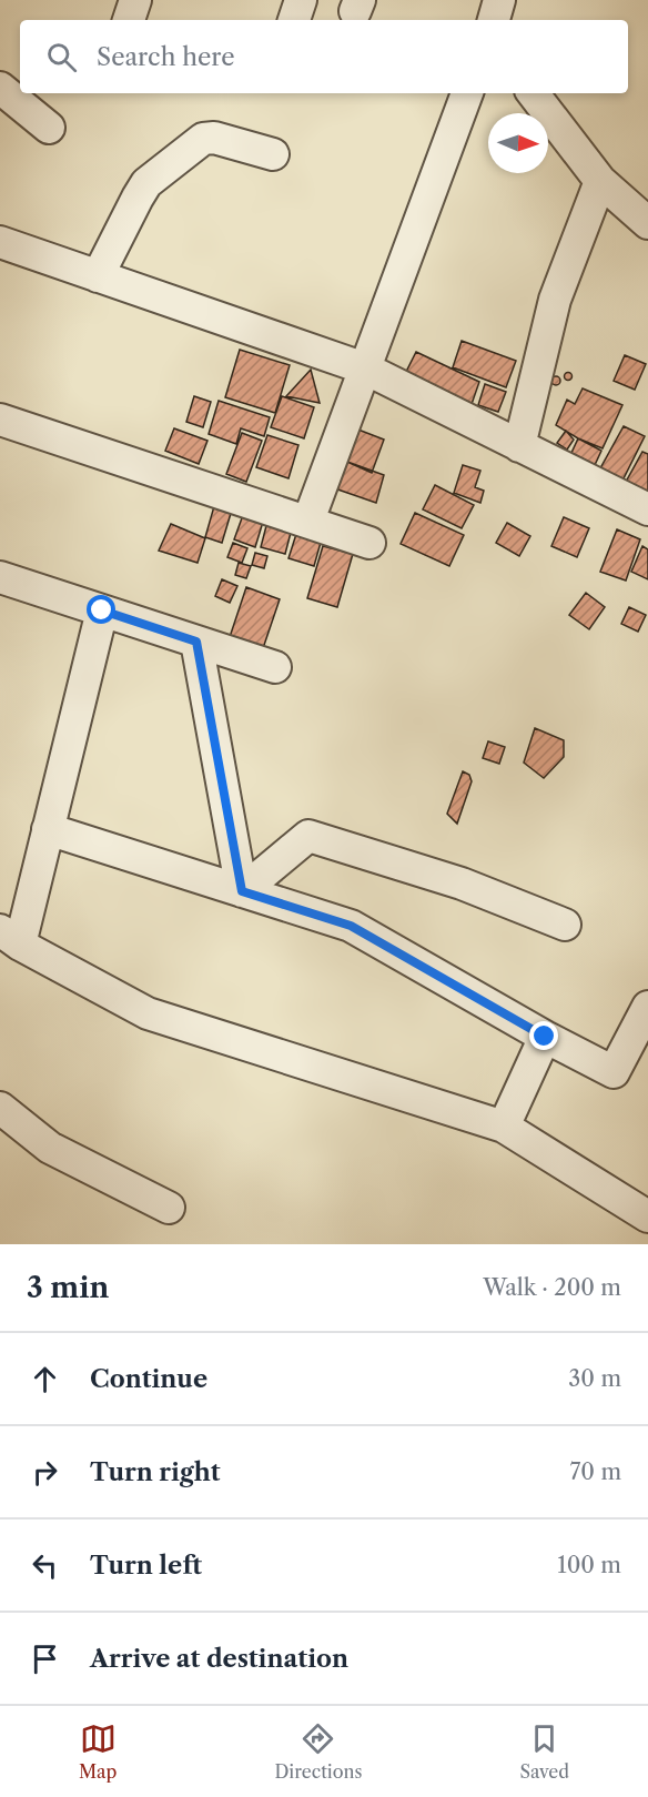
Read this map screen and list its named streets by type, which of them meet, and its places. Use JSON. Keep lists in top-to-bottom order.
{
  "north": "right",
  "page": {
    "search": "Search here",
    "heading": ["3 min", "Walk · 200 m"],
    "list": [
      ["Continue", "30 m"],
      ["Turn right", "70 m"],
      ["Turn left", "100 m"],
      "Arrive at destination"
    ],
    "nav": ["Map", "Directions", "Saved"]
  }
}
